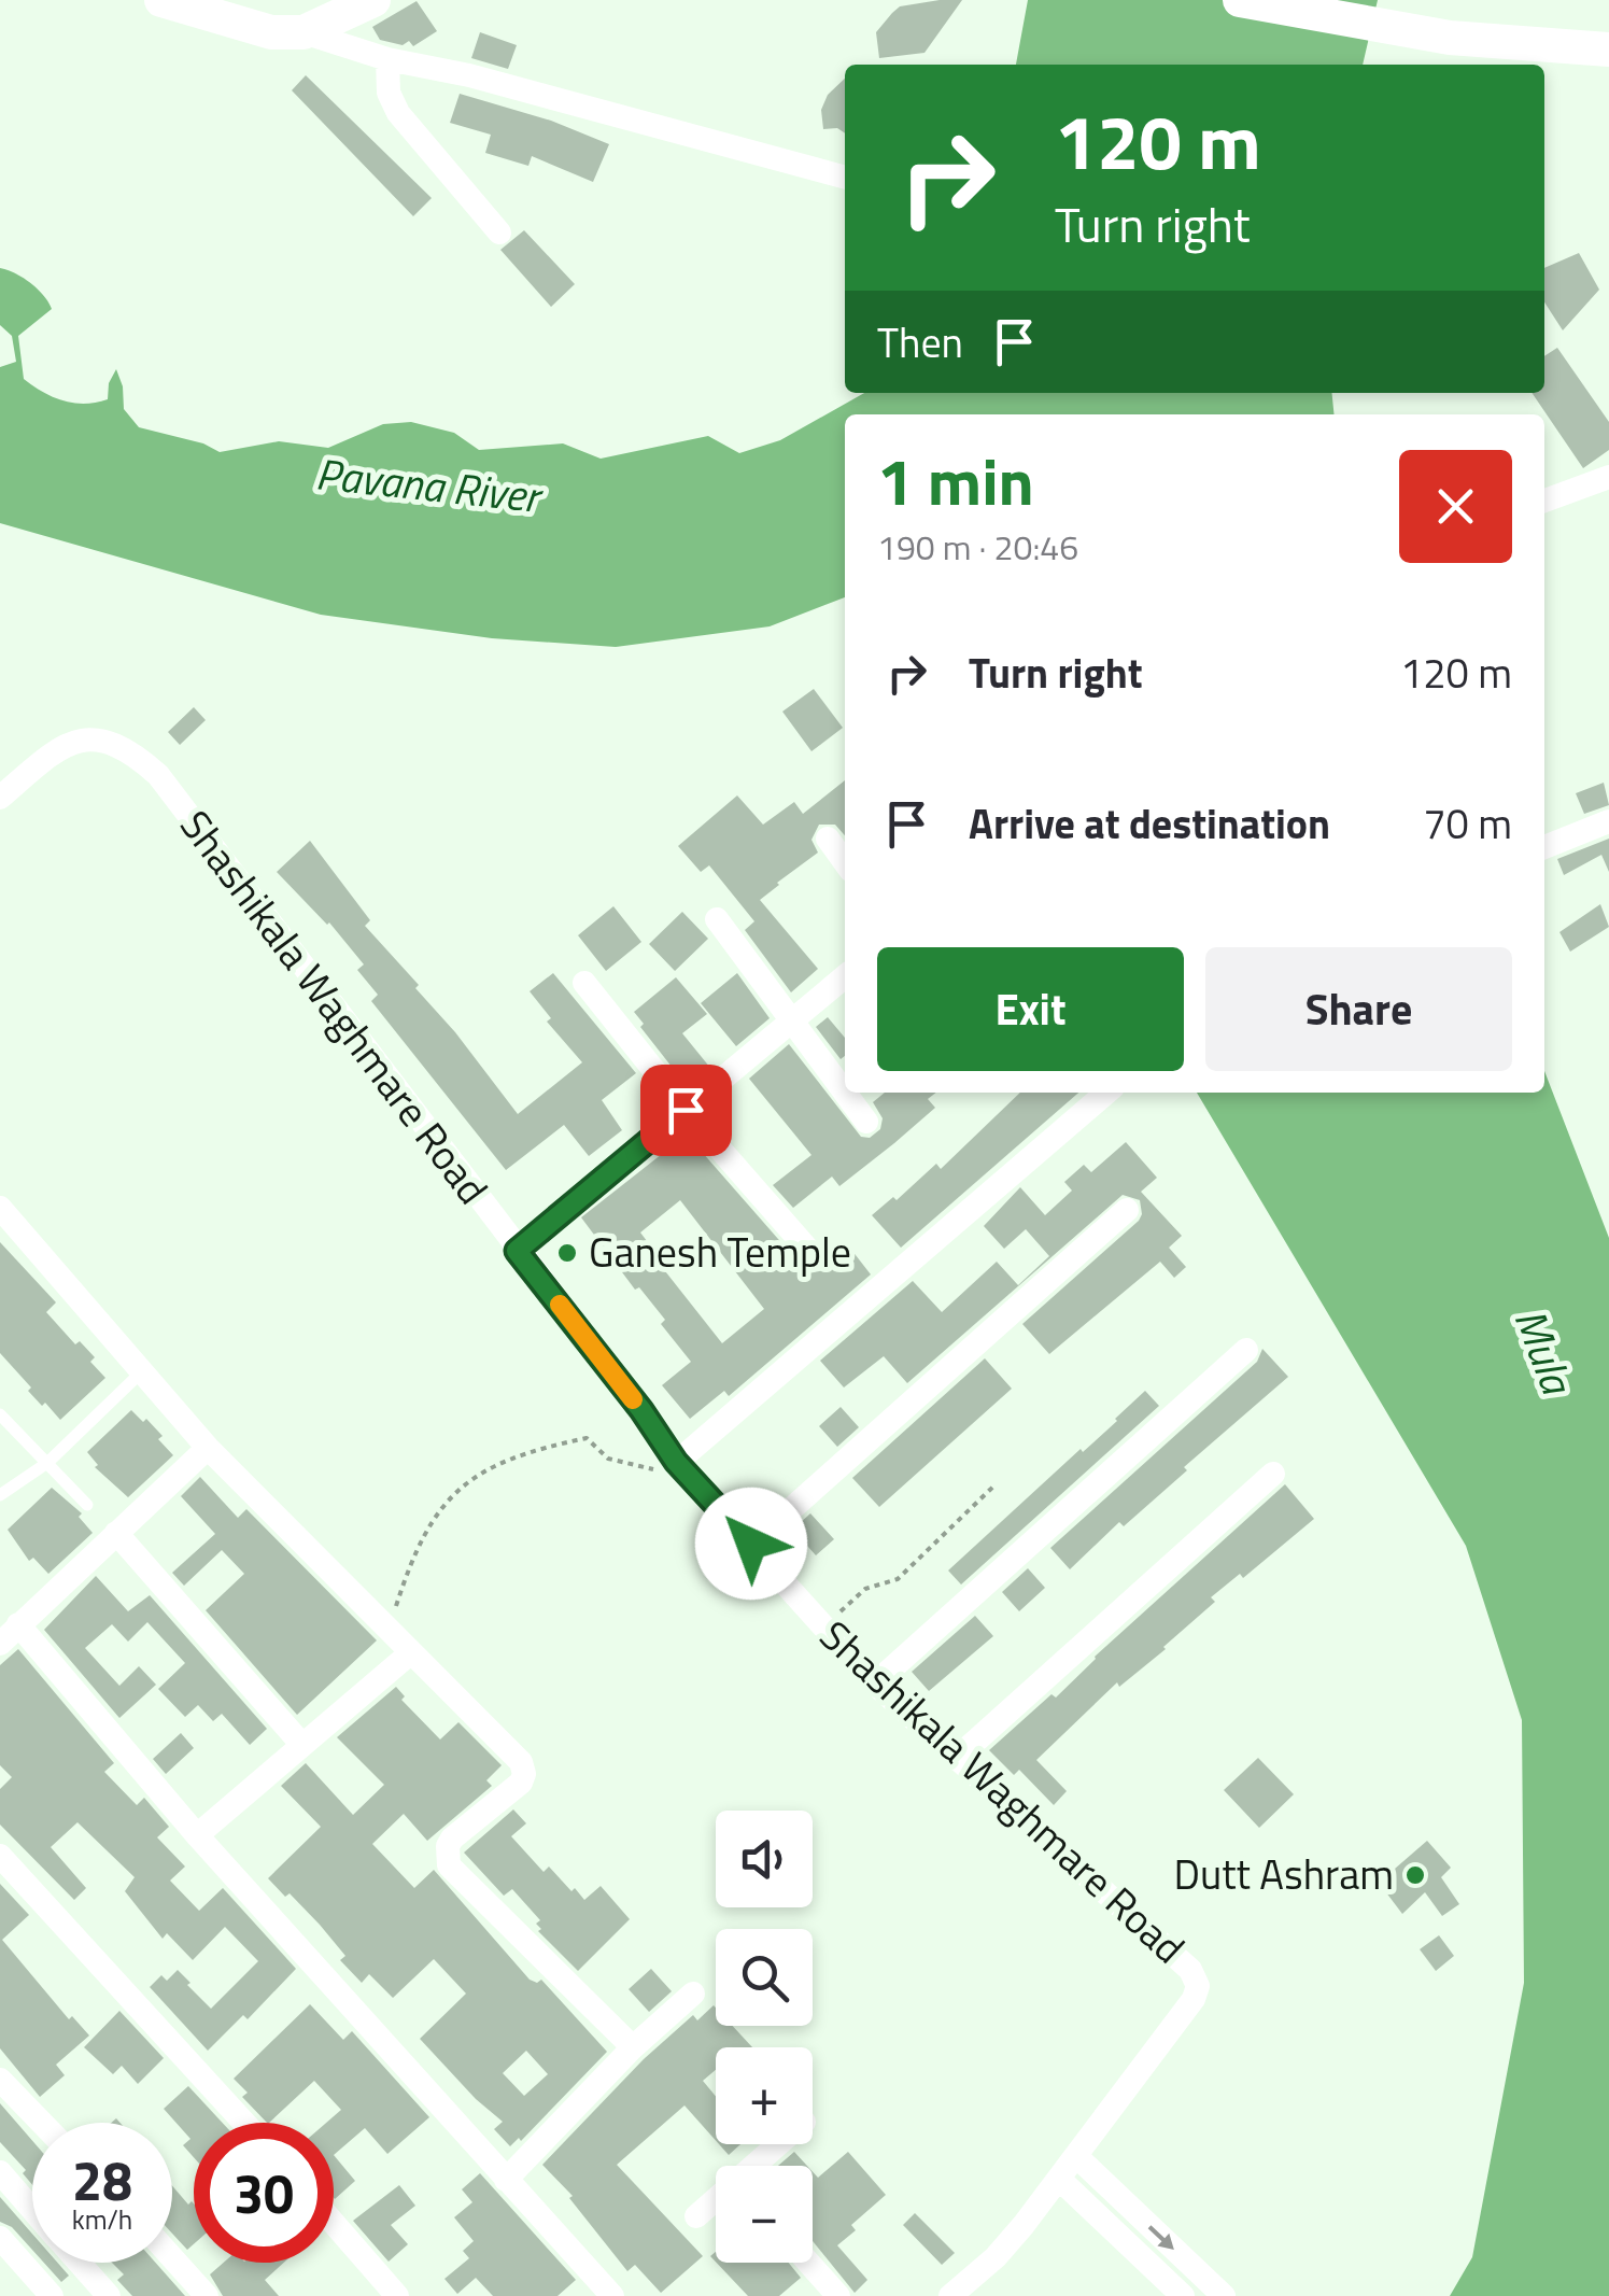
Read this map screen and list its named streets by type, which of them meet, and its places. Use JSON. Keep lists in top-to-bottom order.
{
  "streets": {
    "street": ["Shashikala Waghmare Road"]
  },
  "water": ["Pavana River", "Mula"],
  "places": ["Ganesh Temple", "Dutt Ashram"],
  "page": {
    "turn": ["120 m", "Turn right"],
    "then": "Then",
    "heading": ["1 min", "190 m · 20:46"],
    "list": [
      {
        "name": "Turn right",
        "value": "120 m"
      },
      {
        "name": "Arrive at destination",
        "value": "70 m"
      }
    ],
    "buttons": ["Exit", "Share"],
    "map_buttons": ["+", "−"],
    "speed": "28 km/h",
    "limit": "30"
  }
}
